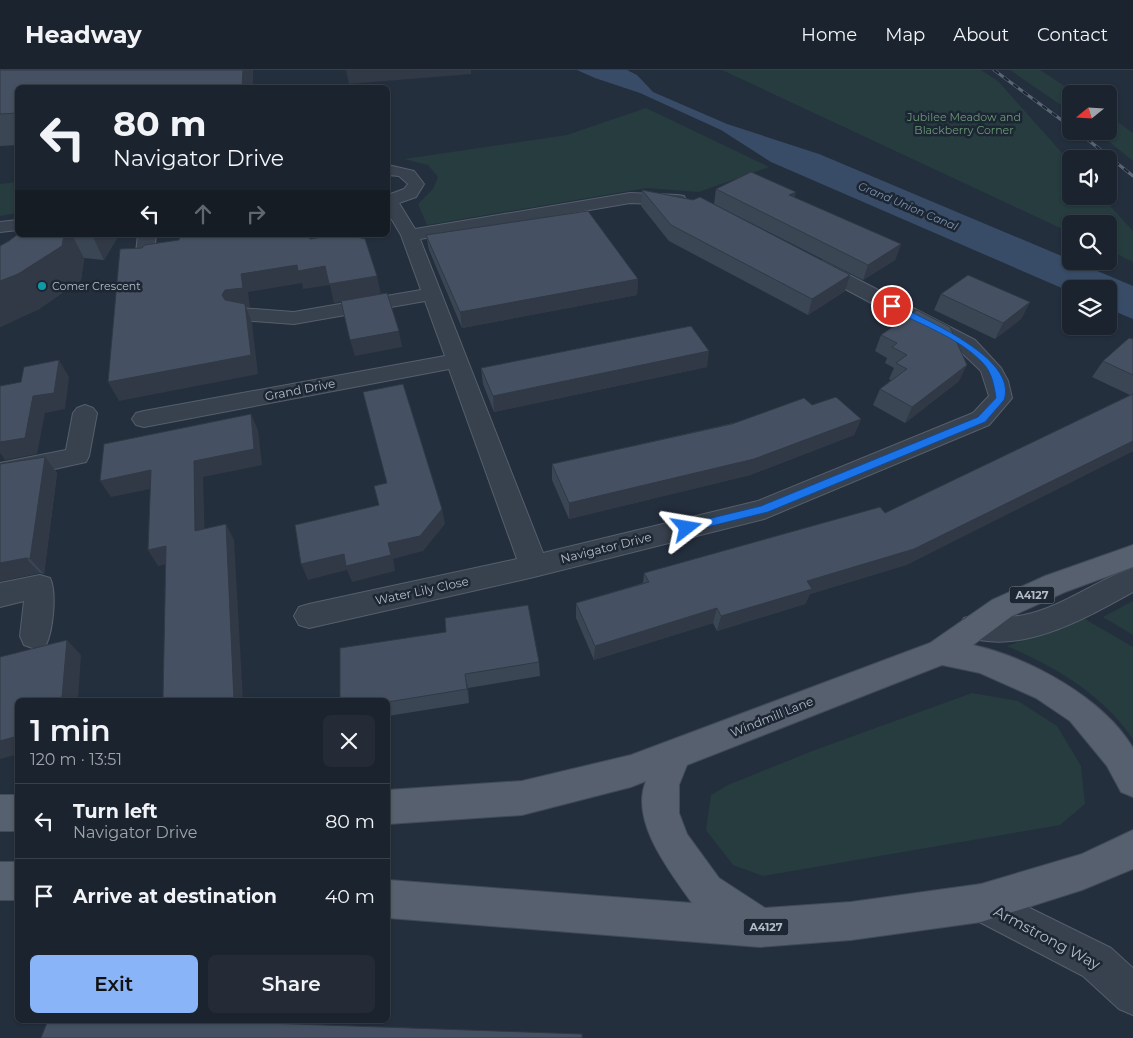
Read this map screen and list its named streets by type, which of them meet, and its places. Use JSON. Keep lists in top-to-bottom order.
{
  "streets": {
    "main road": ["A4127", "Windmill Lane"],
    "street": [
      "Grand Drive",
      "Navigator Drive",
      "Water Lily Close",
      "Armstrong Way"
    ]
  },
  "crossings": [
    ["Navigator Drive", "Water Lily Close"],
    ["A4127", "Armstrong Way"]
  ],
  "water": ["Grand Union Canal"],
  "parks": ["Jubilee Meadow and Blackberry Corner"],
  "places": ["Comer Crescent"],
  "north": "left",
  "page": {
    "header": "Headway",
    "nav": [
      "Home",
      "Map",
      "About",
      "Contact"
    ],
    "turn": ["80 m", "Navigator Drive"],
    "heading": ["1 min", "120 m · 13:51"],
    "list": [
      {
        "name": "Turn left",
        "note": "Navigator Drive",
        "value": "80 m"
      },
      {
        "name": "Arrive at destination",
        "value": "40 m"
      }
    ],
    "buttons": ["Exit", "Share"]
  }
}
